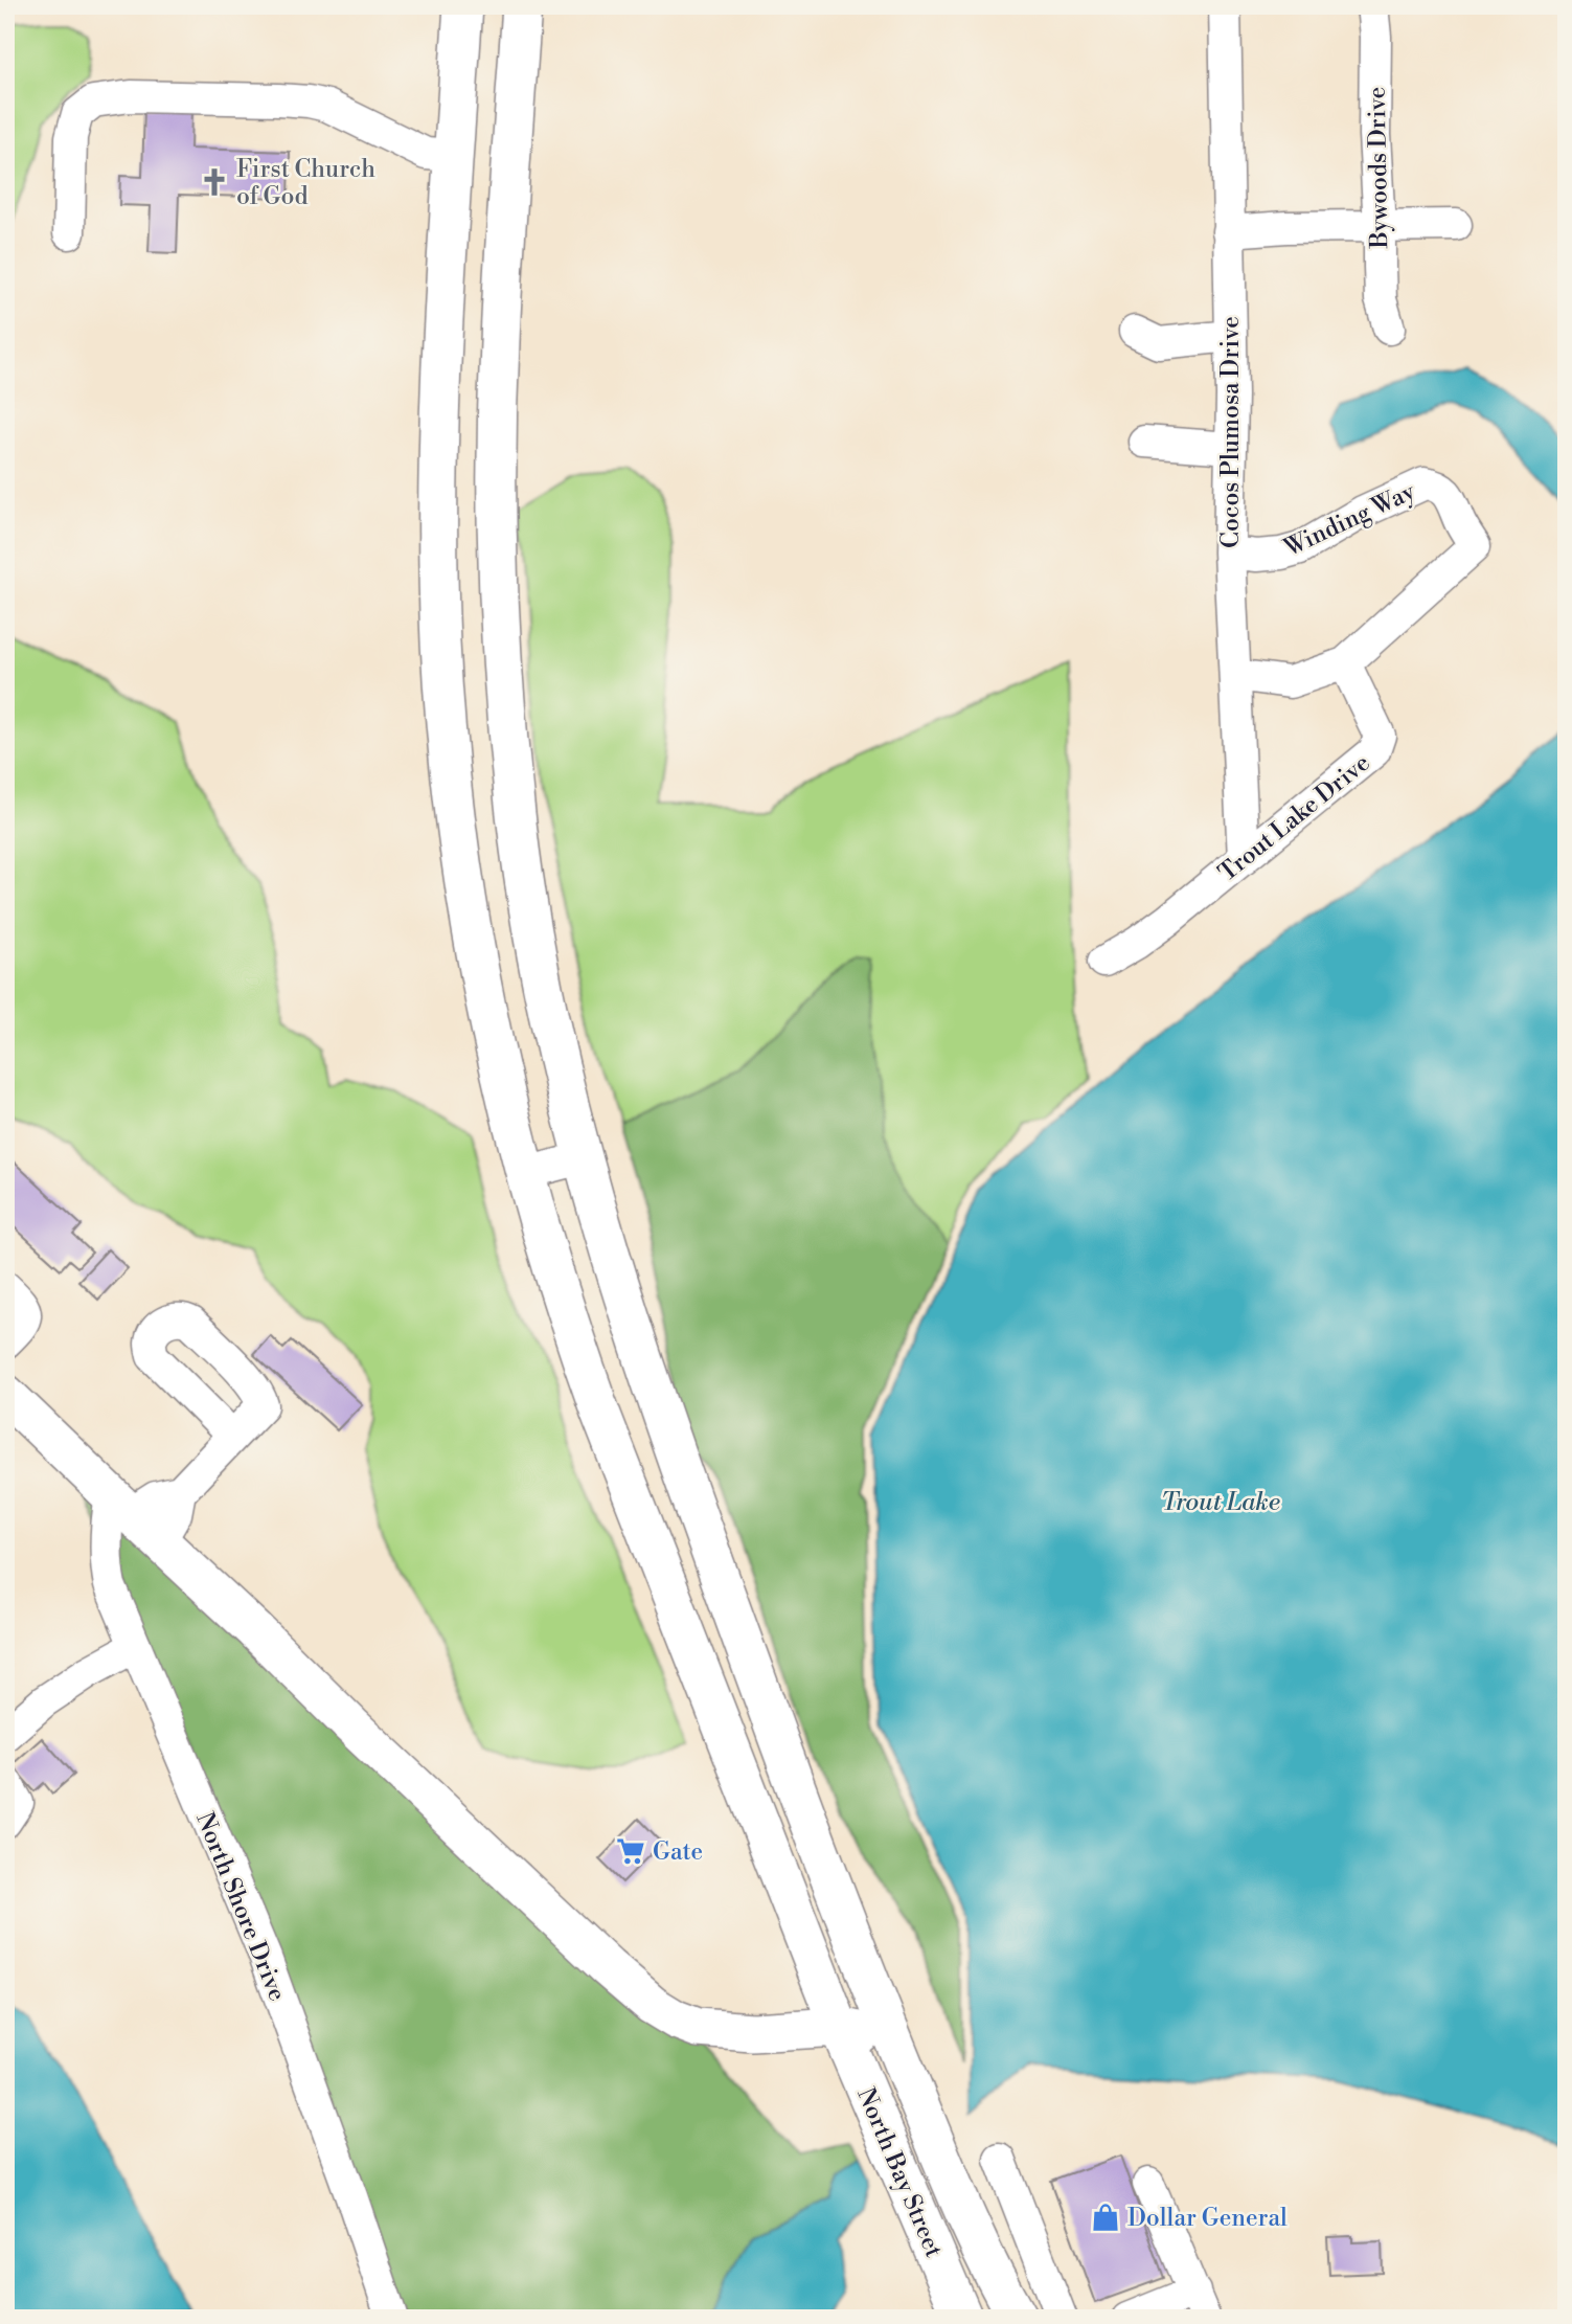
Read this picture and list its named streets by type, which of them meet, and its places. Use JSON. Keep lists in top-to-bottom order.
{
  "streets": {
    "main road": ["North Bay Street"],
    "street": [
      "Bywoods Drive",
      "Cocos Plumosa Drive",
      "Winding Way",
      "Trout Lake Drive",
      "North Shore Drive"
    ]
  },
  "crossings": [
    ["Cocos Plumosa Drive", "Winding Way"],
    ["Cocos Plumosa Drive", "Trout Lake Drive"],
    ["Winding Way", "Trout Lake Drive"]
  ],
  "water": ["Trout Lake"],
  "places": {
    "church": ["First Church of God"],
    "supermarket": ["Gate"],
    "shop": ["Dollar General"]
  }
}
